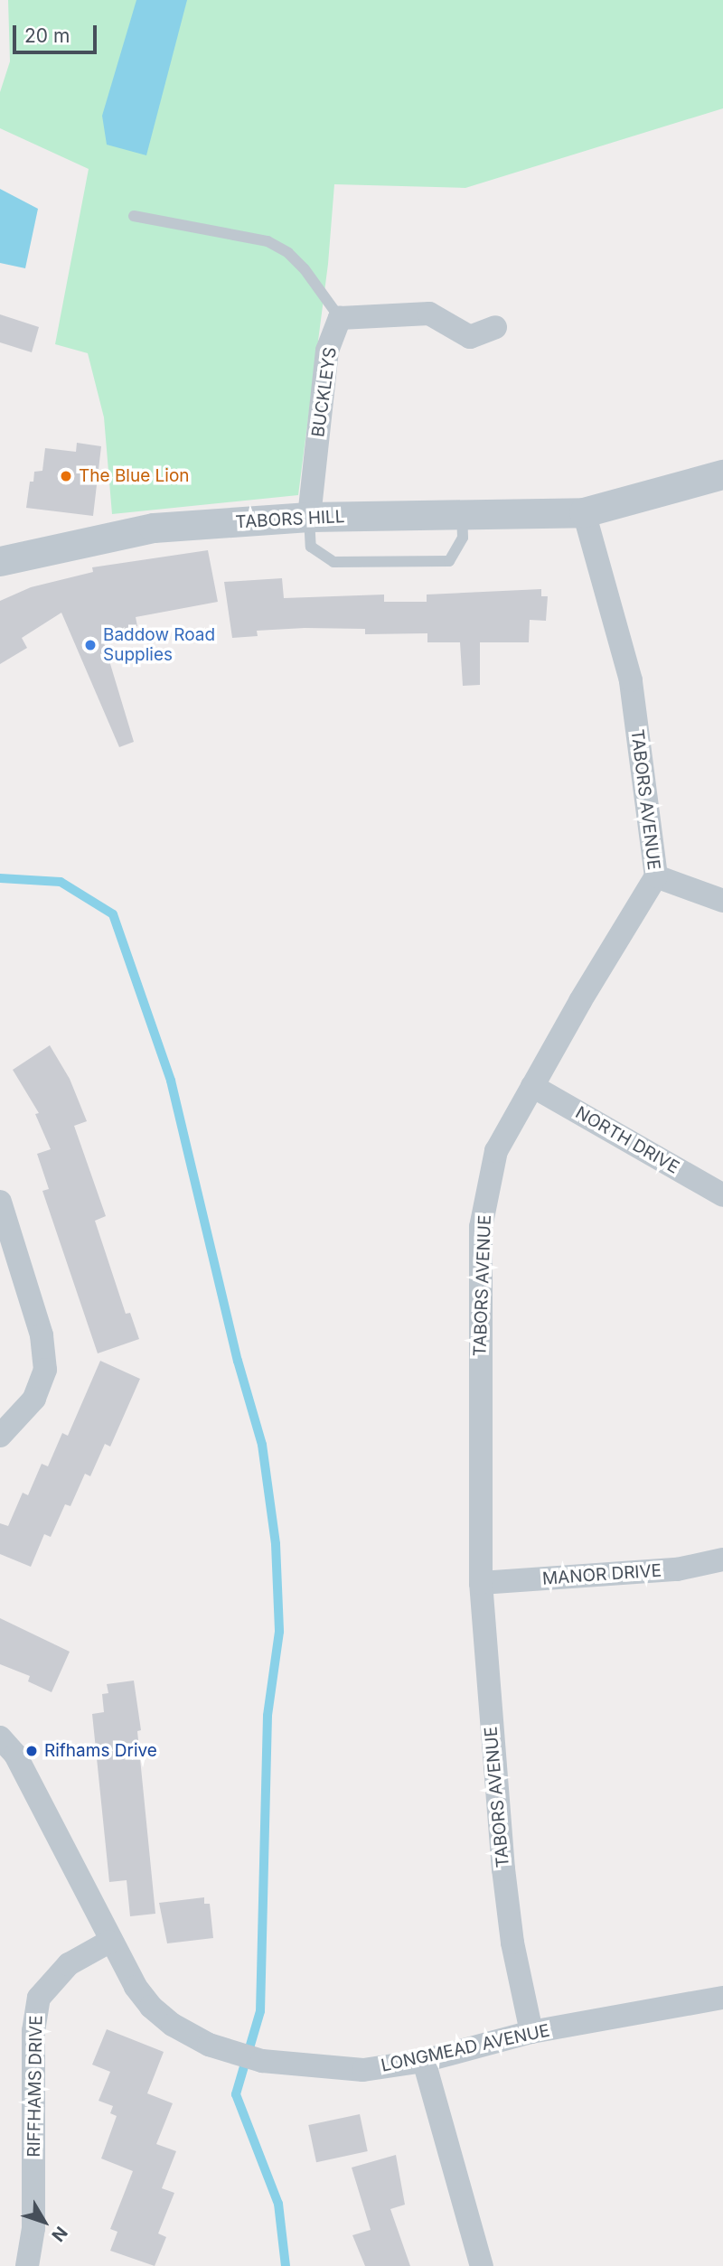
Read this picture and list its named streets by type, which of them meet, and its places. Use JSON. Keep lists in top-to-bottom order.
{
  "streets": {
    "street": [
      "BUCKLEYS",
      "TABORS HILL",
      "TABORS AVENUE",
      "NORTH DRIVE",
      "MANOR DRIVE",
      "LONGMEAD AVENUE",
      "RIFFHAMS DRIVE"
    ]
  },
  "crossings": [
    ["BUCKLEYS", "TABORS HILL"],
    ["TABORS HILL", "TABORS AVENUE"],
    ["TABORS AVENUE", "NORTH DRIVE"],
    ["TABORS AVENUE", "MANOR DRIVE"],
    ["TABORS AVENUE", "LONGMEAD AVENUE"],
    ["LONGMEAD AVENUE", "RIFFHAMS DRIVE"]
  ],
  "places": ["The Blue Lion", "Baddow Road Supplies", "Rifhams Drive"],
  "scale_bar": "20 m",
  "north": "bottom right"
}
